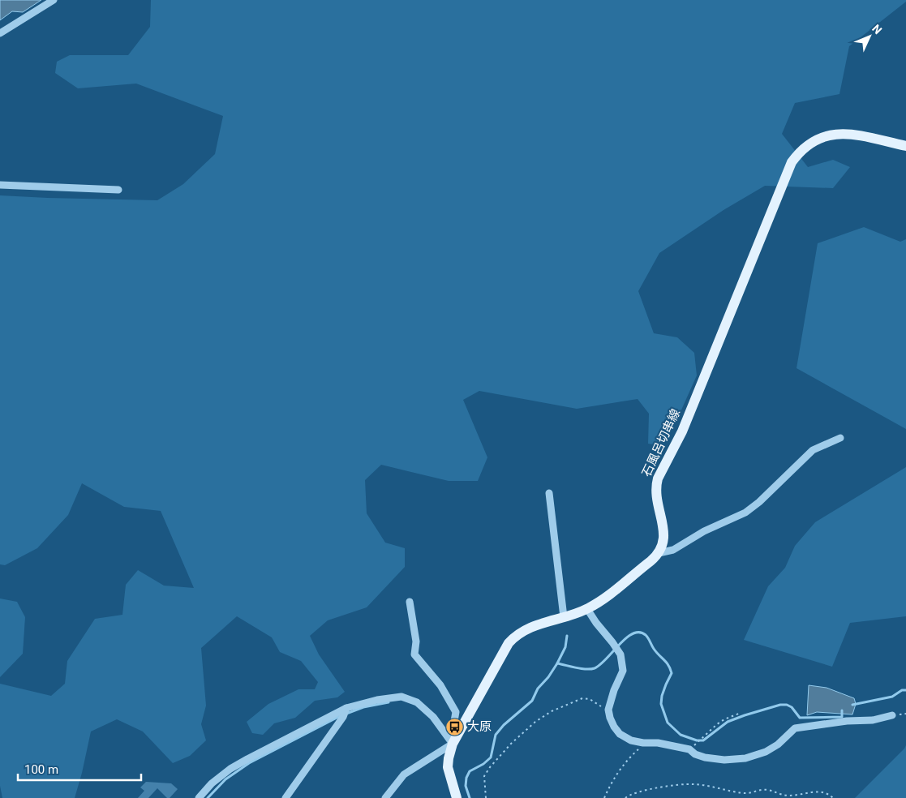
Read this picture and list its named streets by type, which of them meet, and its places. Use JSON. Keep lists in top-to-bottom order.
{
  "streets": {
    "main road": ["石風呂切串線"]
  },
  "places": {
    "bus stop": ["大原"]
  },
  "scale_bar": "100 m",
  "north": "top right"
}
